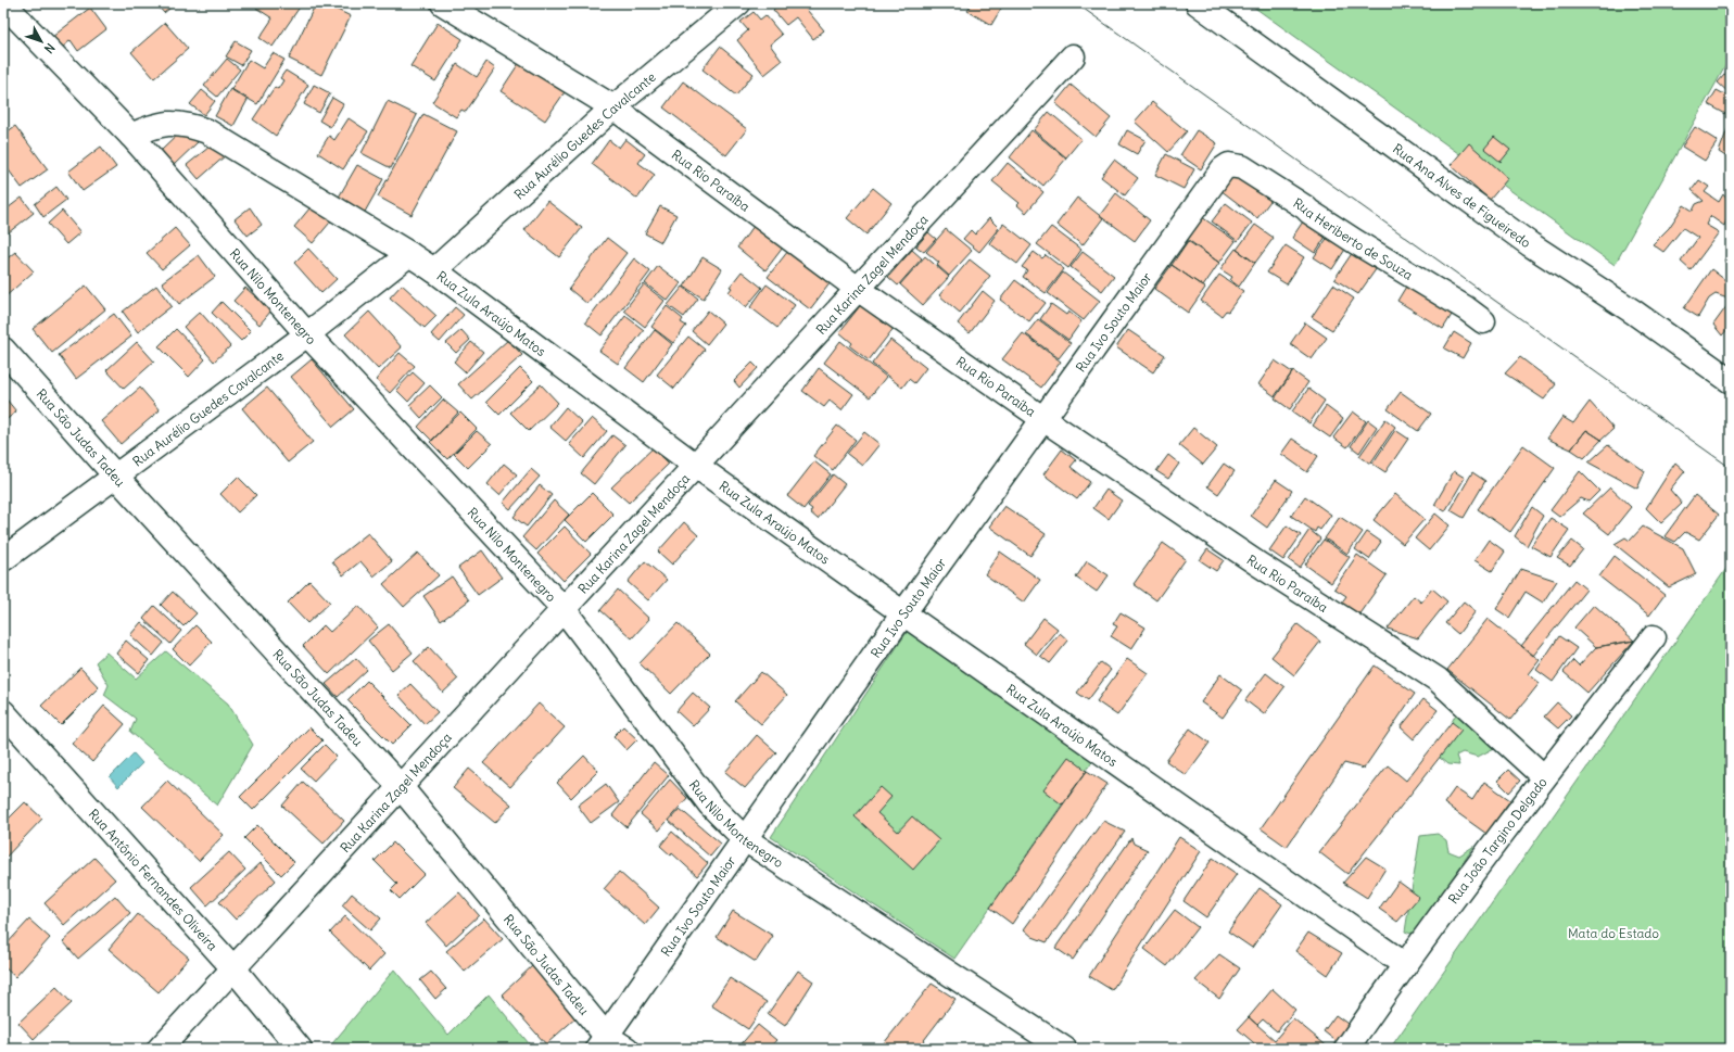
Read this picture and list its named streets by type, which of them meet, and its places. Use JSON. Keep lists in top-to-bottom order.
{
  "streets": {
    "street": [
      "Rua Aurélio Guedes Cavalcante",
      "Rua Rio Paraíba",
      "Rua Ana Alves de Figueiredo",
      "Rua Heriberto de Souza",
      "Rua Karina Zagel Mendoça",
      "Rua Nilo Montenegro",
      "Rua Zula Araújo Matos",
      "Rua Ivo Souto Maior",
      "Rua São Judas Tadeu",
      "Rua João Targino Delgado",
      "Rua Antônio Fernandes Oliveira"
    ]
  },
  "crossings": [
    ["Rua Aurélio Guedes Cavalcante", "Rua Rio Paraíba"],
    ["Rua Aurélio Guedes Cavalcante", "Rua Nilo Montenegro"],
    ["Rua Aurélio Guedes Cavalcante", "Rua Zula Araújo Matos"],
    ["Rua Aurélio Guedes Cavalcante", "Rua São Judas Tadeu"],
    ["Rua Rio Paraíba", "Rua Karina Zagel Mendoça"],
    ["Rua Rio Paraíba", "Rua Ivo Souto Maior"],
    ["Rua Rio Paraíba", "Rua João Targino Delgado"],
    ["Rua Heriberto de Souza", "Rua Ivo Souto Maior"],
    ["Rua Karina Zagel Mendoça", "Rua Nilo Montenegro"],
    ["Rua Karina Zagel Mendoça", "Rua Zula Araújo Matos"],
    ["Rua Karina Zagel Mendoça", "Rua São Judas Tadeu"],
    ["Rua Karina Zagel Mendoça", "Rua Antônio Fernandes Oliveira"],
    ["Rua Nilo Montenegro", "Rua Zula Araújo Matos"],
    ["Rua Nilo Montenegro", "Rua Ivo Souto Maior"],
    ["Rua Zula Araújo Matos", "Rua Ivo Souto Maior"],
    ["Rua Zula Araújo Matos", "Rua João Targino Delgado"],
    ["Rua Ivo Souto Maior", "Rua São Judas Tadeu"]
  ],
  "parks": ["Mata do Estado"],
  "north": "bottom right"
}
